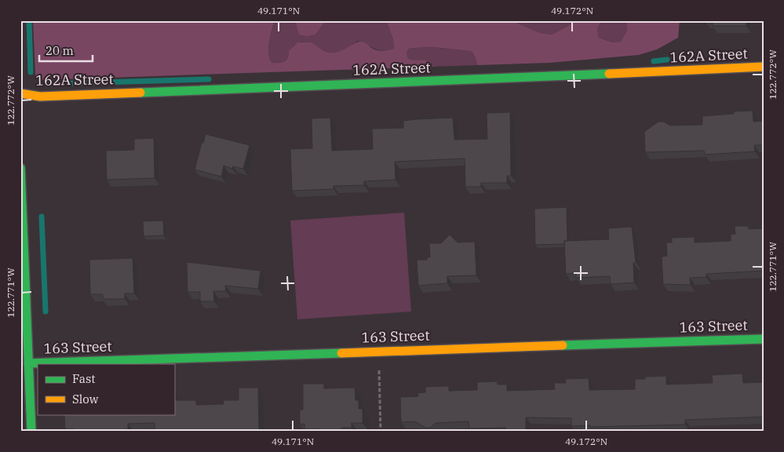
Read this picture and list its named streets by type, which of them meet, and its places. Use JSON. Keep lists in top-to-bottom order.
{
  "streets": {
    "street": ["162A Street", "163 Street"]
  },
  "legend": ["Fast", "Slow"],
  "scale_bar": "20 m",
  "coordinates": [
    "49.171°N",
    "49.172°N",
    "122.772°W",
    "122.771°W"
  ]
}
